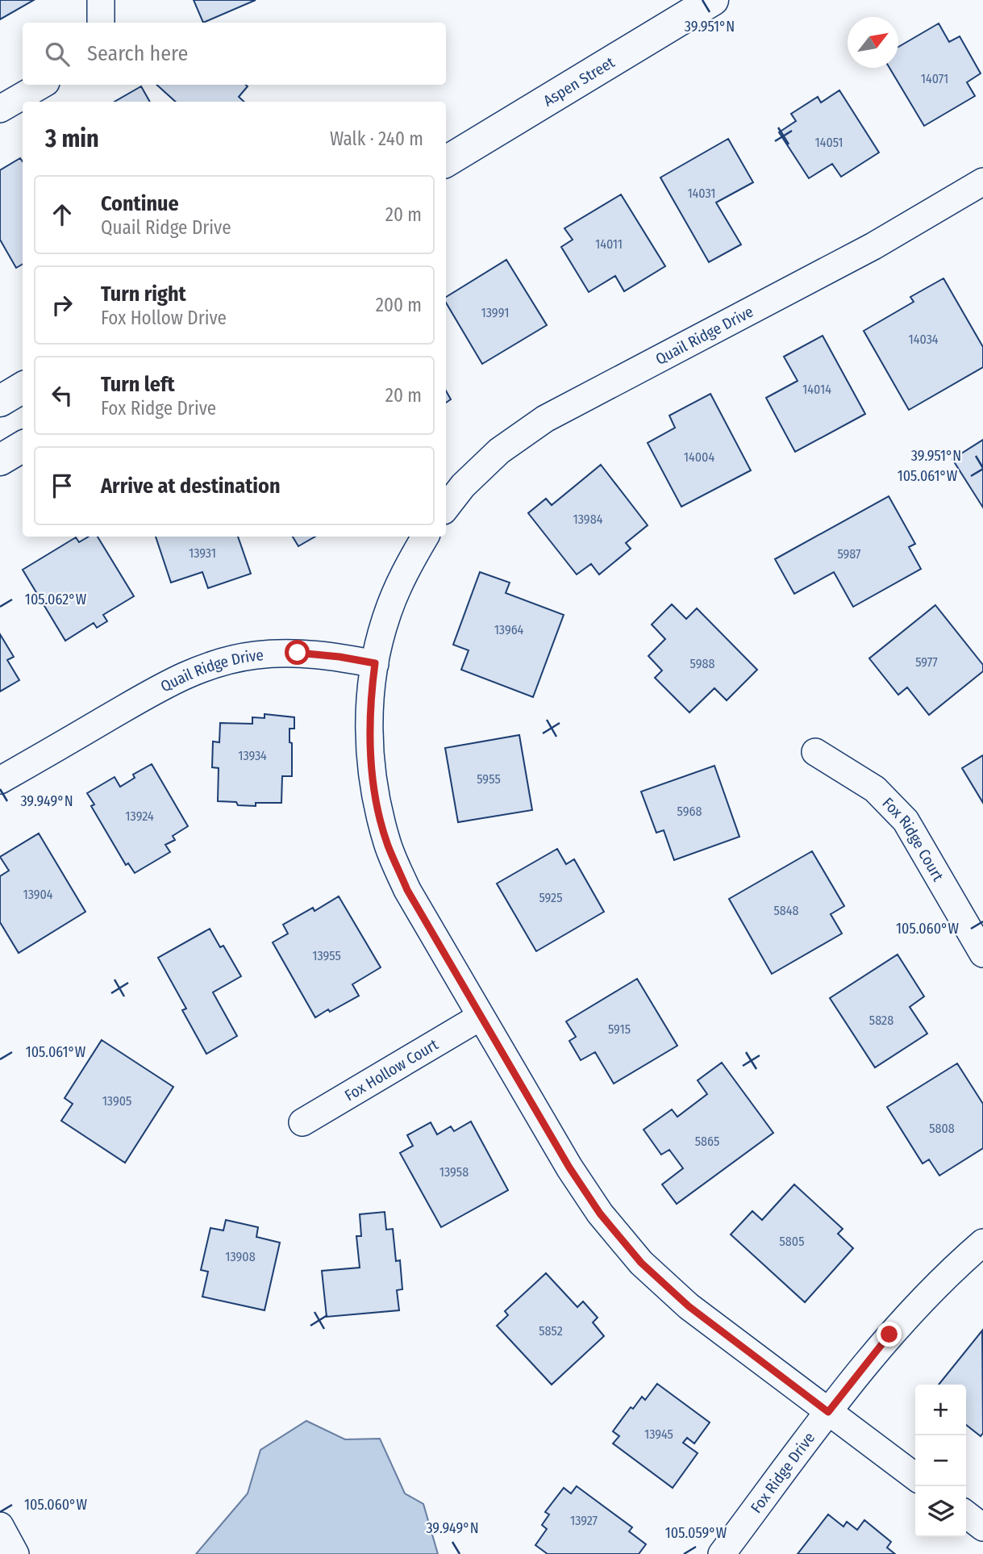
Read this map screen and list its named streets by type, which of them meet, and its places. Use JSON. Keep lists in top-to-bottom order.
{
  "streets": {
    "street": [
      "Aspen Street",
      "Quail Ridge Drive",
      "Fox Ridge Court",
      "Fox Hollow Court",
      "Fox Ridge Drive"
    ]
  },
  "house_numbers": [
    "14071",
    "14051",
    "14031",
    "14011",
    "13991",
    "14034",
    "14014",
    "14004",
    "13984",
    "13931",
    "5987",
    "13964",
    "5977",
    "5988",
    "13934",
    "5955",
    "5968",
    "13924",
    "13904",
    "5925",
    "5848",
    "13955",
    "5828",
    "5915",
    "13905",
    "5808",
    "5865",
    "13958",
    "5805",
    "13908",
    "5852",
    "13945",
    "13927"
  ],
  "north": "top right",
  "page": {
    "search": "Search here",
    "heading": ["3 min", "Walk · 240 m"],
    "list": [
      ["Continue", "Quail Ridge Drive", "20 m"],
      ["Turn right", "Fox Hollow Drive", "200 m"],
      ["Turn left", "Fox Ridge Drive", "20 m"],
      "Arrive at destination"
    ],
    "map_buttons": ["+", "−"]
  },
  "coordinates": [
    "39.951°N",
    "105.061°W",
    "105.062°W",
    "39.949°N",
    "105.060°W",
    "105.059°W"
  ]
}
